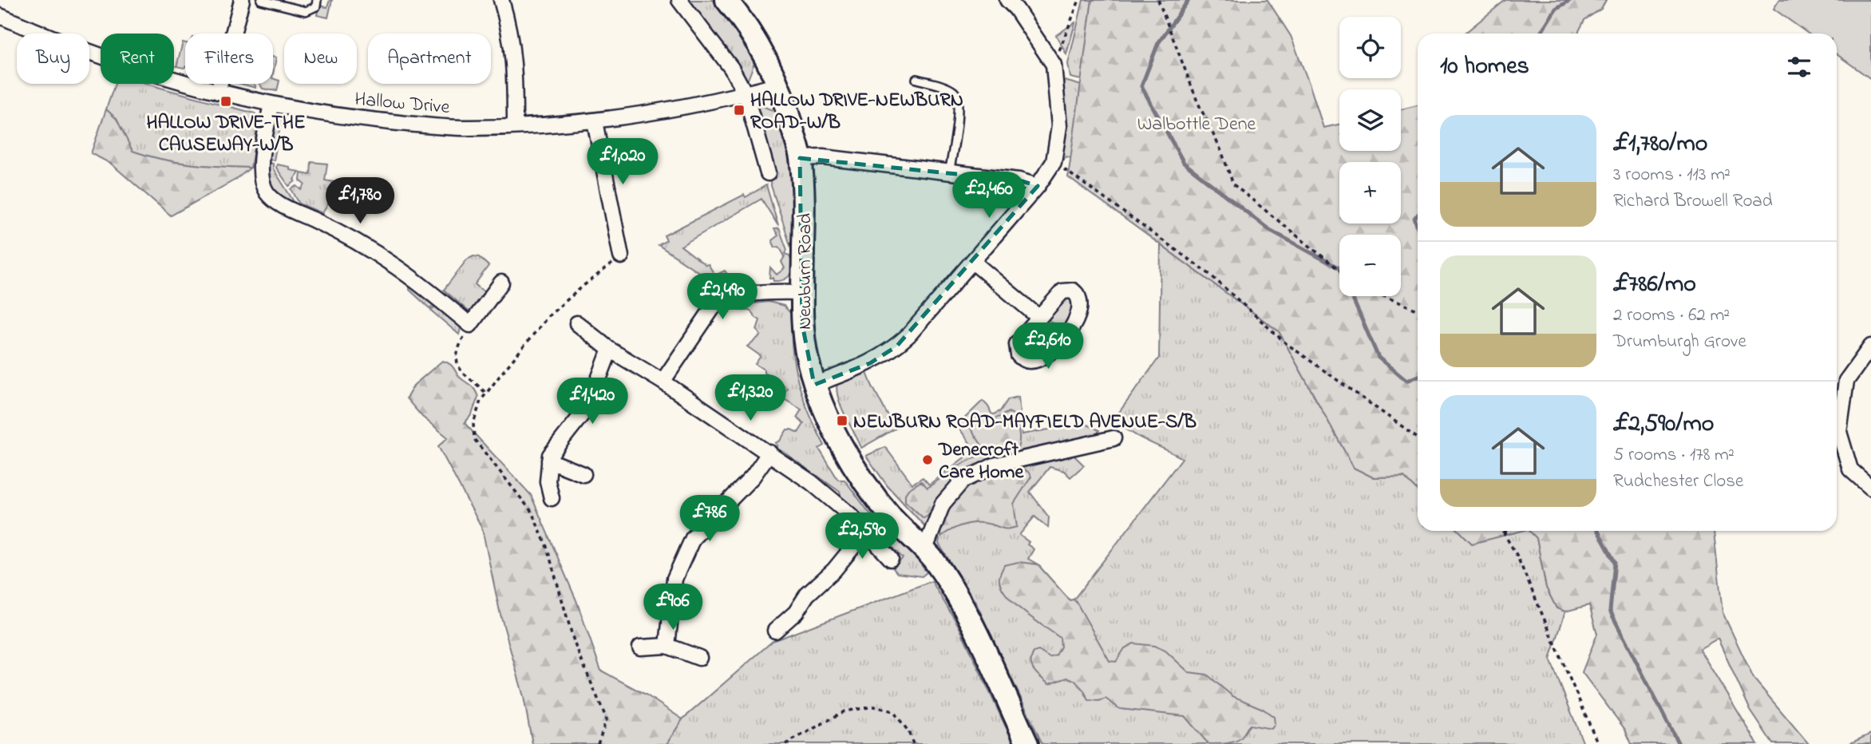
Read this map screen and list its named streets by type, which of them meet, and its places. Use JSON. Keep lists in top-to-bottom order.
{
  "streets": {
    "main road": ["Newburn Road"],
    "street": ["Hallow Drive"]
  },
  "crossings": [
    ["Hallow Drive", "Newburn Road"]
  ],
  "parks": ["Walbottle Dene"],
  "places": {
    "transit": ["HALLOW DRIVE-THE CAUSEWAY-W/B", "HALLOW DRIVE-NEWBURN ROAD-W/B", "NEWBURN ROAD-MAYFIELD AVENUE-S/B"],
    "other": ["Denecroft Care Home"]
  },
  "page": {
    "map_buttons": ["+", "−"],
    "chip": [
      "Buy",
      "Rent",
      "Filters",
      "New",
      "Apartment"
    ],
    "heading": "10 homes",
    "list": [
      {
        "name": "£1,780/mo",
        "note": "3 rooms · 113 m² · Richard Browell Road"
      },
      {
        "name": "£786/mo",
        "note": "2 rooms · 62 m² · Drumburgh Grove"
      },
      {
        "name": "£2,590/mo",
        "note": "5 rooms · 178 m² · Rudchester Close"
      }
    ],
    "price": [
      "£1,020",
      "£2,460",
      "£1,780",
      "£2,490",
      "£2,610",
      "£1,320",
      "£1,420",
      "£786",
      "£2,590",
      "£906"
    ]
  }
}
